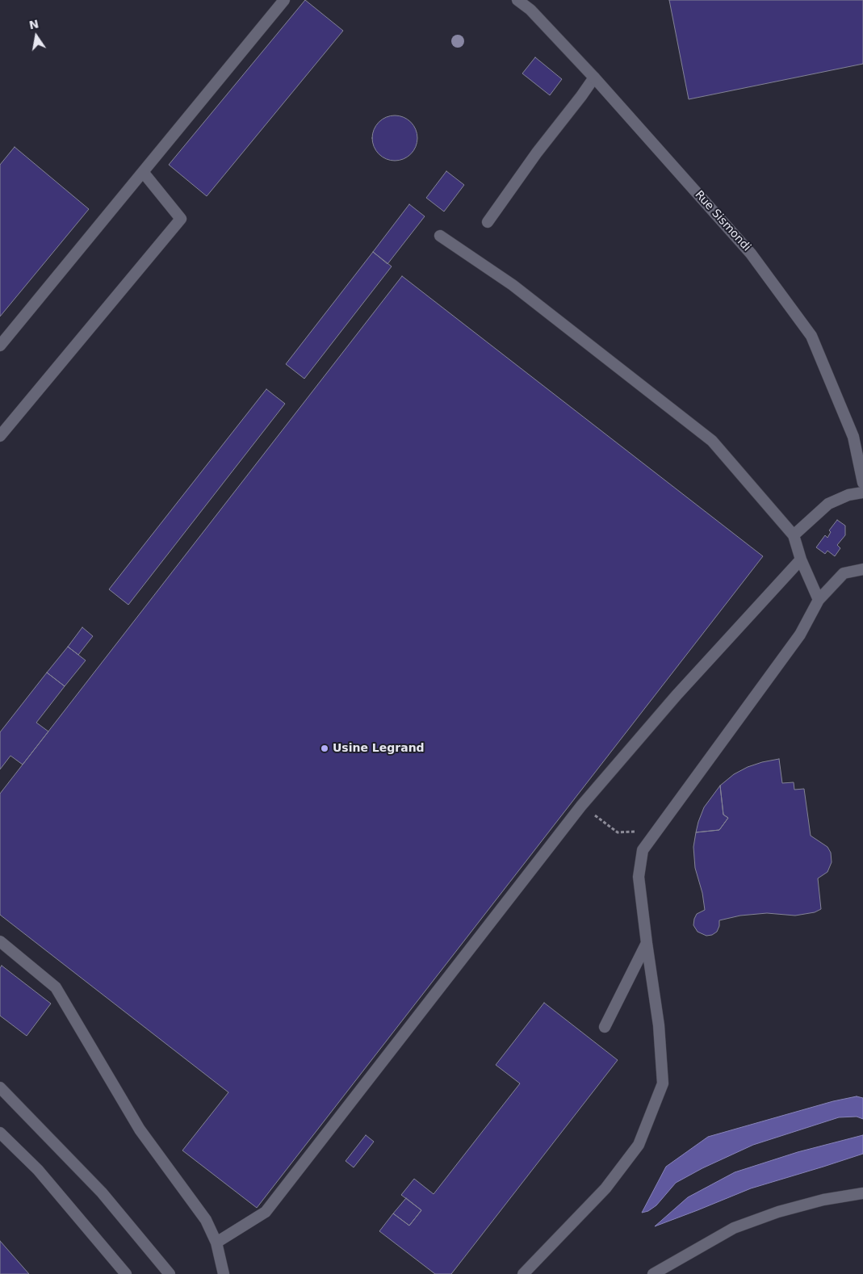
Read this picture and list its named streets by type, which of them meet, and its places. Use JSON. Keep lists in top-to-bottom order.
{
  "streets": {
    "street": ["Rue Sismondi"]
  },
  "places": ["Usine Legrand"],
  "north": "top"
}
